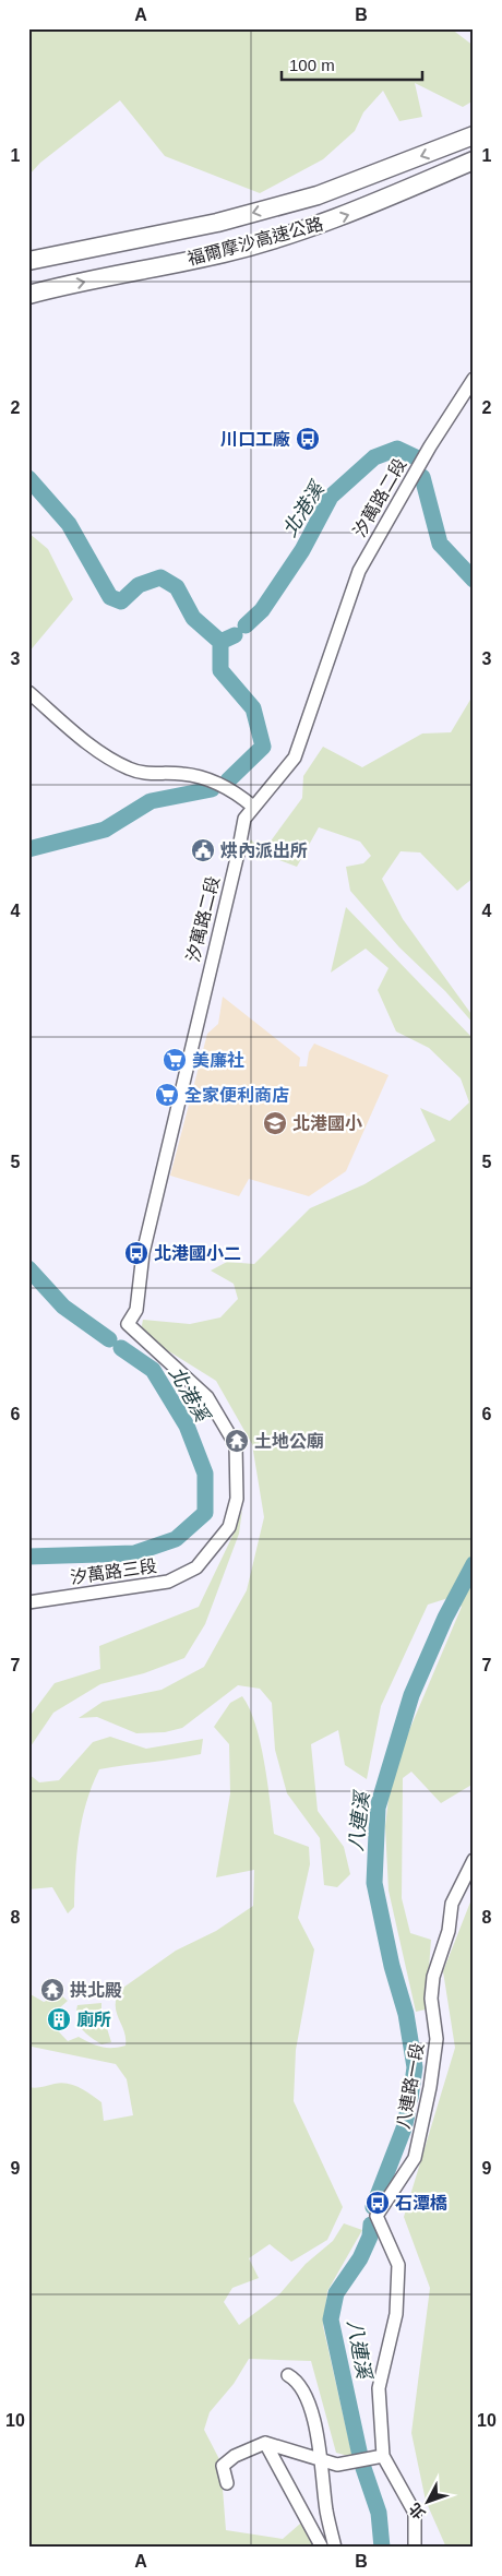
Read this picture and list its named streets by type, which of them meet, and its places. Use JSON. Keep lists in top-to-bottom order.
{
  "streets": {
    "highway": ["福爾摩沙高速公路"],
    "street": ["汐萬路二段", "汐萬路三段", "八連路一段"]
  },
  "crossings": [
    ["汐萬路二段", "汐萬路三段"]
  ],
  "water": ["北港溪", "八連溪"],
  "places": {
    "bus stop": ["川口工廠", "北港國小二", "石潭橋"],
    "public building": ["烘內派出所"],
    "supermarket": ["美廉社", "全家便利商店"],
    "school or university": ["北港國小"],
    "temple": ["土地公廟", "拱北殿"],
    "building": ["廁所"]
  },
  "scale_bar": "100 m",
  "north": "bottom left",
  "grid": {
    "columns": ["A", "B"],
    "rows": [
      "1",
      "2",
      "3",
      "4",
      "5",
      "6",
      "7",
      "8",
      "9",
      "10"
    ]
  }
}
